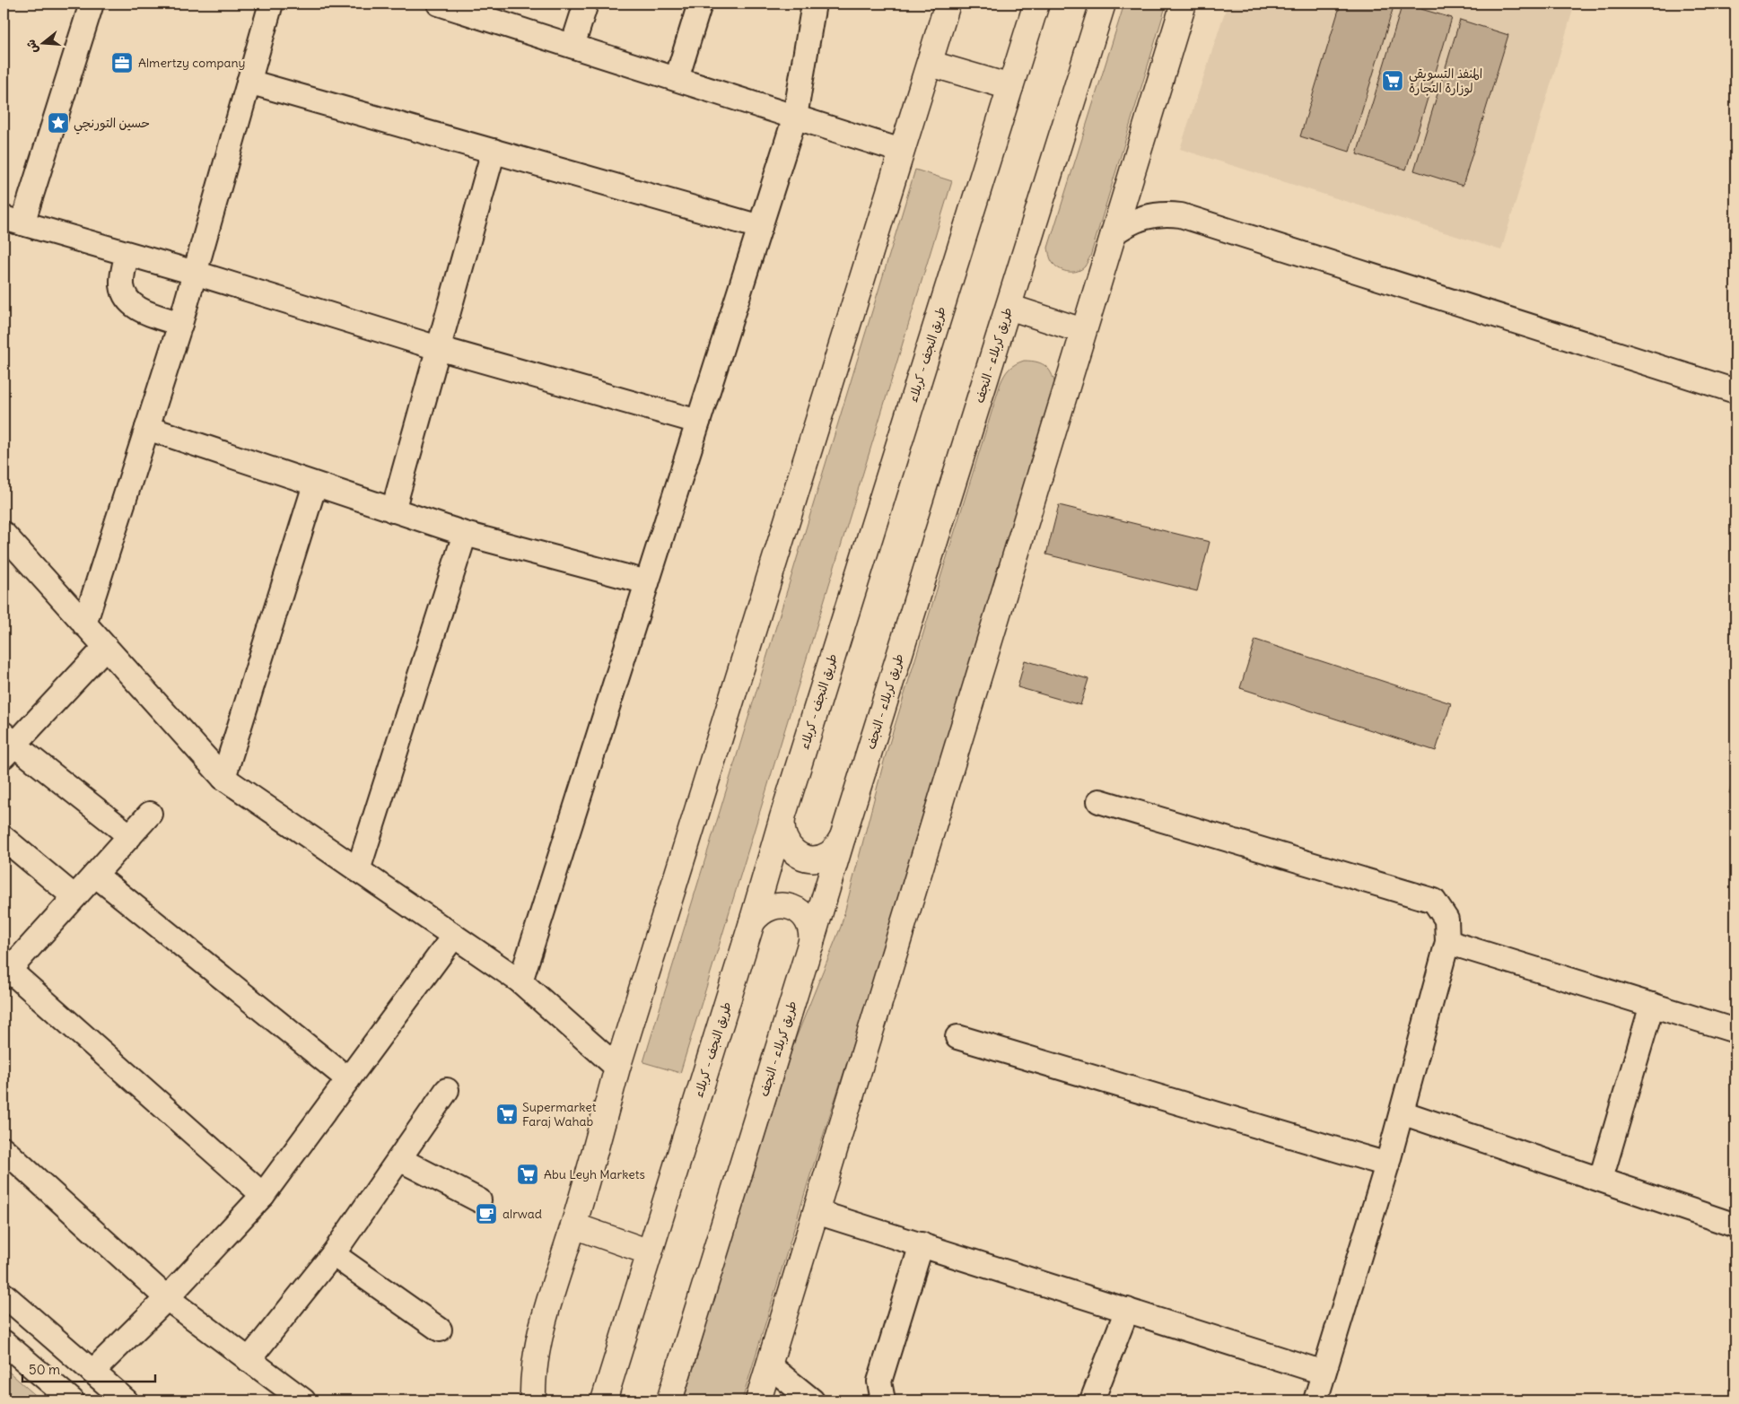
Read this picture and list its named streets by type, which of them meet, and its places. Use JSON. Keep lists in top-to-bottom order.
{
  "streets": {
    "main road": ["طريق النجف - كربلاء", "طريق كربلاء - النجف"]
  },
  "places": {
    "office": ["Almertzy company"],
    "supermarket": ["المنفذ التسويقي لوزارة التجارة", "Supermarket Faraj Wahab", "Abu Leyh Markets"],
    "place": ["حسين التورنچي"],
    "cafe": ["alrwad"]
  },
  "scale_bar": "50 m",
  "north": "left"
}
